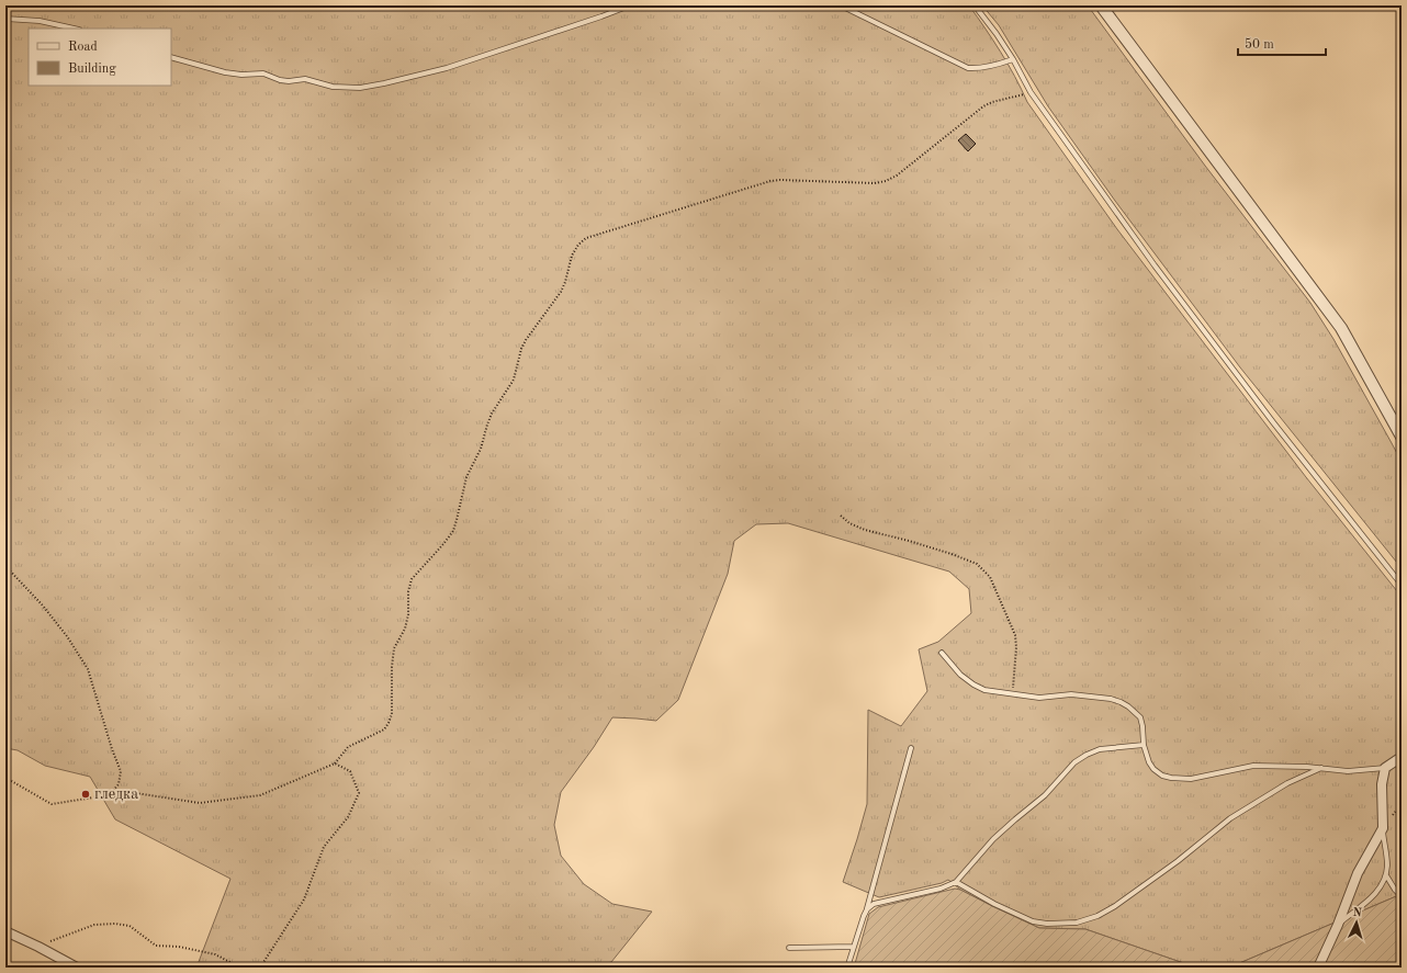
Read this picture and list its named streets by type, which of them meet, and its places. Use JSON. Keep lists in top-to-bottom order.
{
  "places": ["гледка"],
  "legend": ["Road", "Building"],
  "scale_bar": "50 m",
  "north": "top"
}
